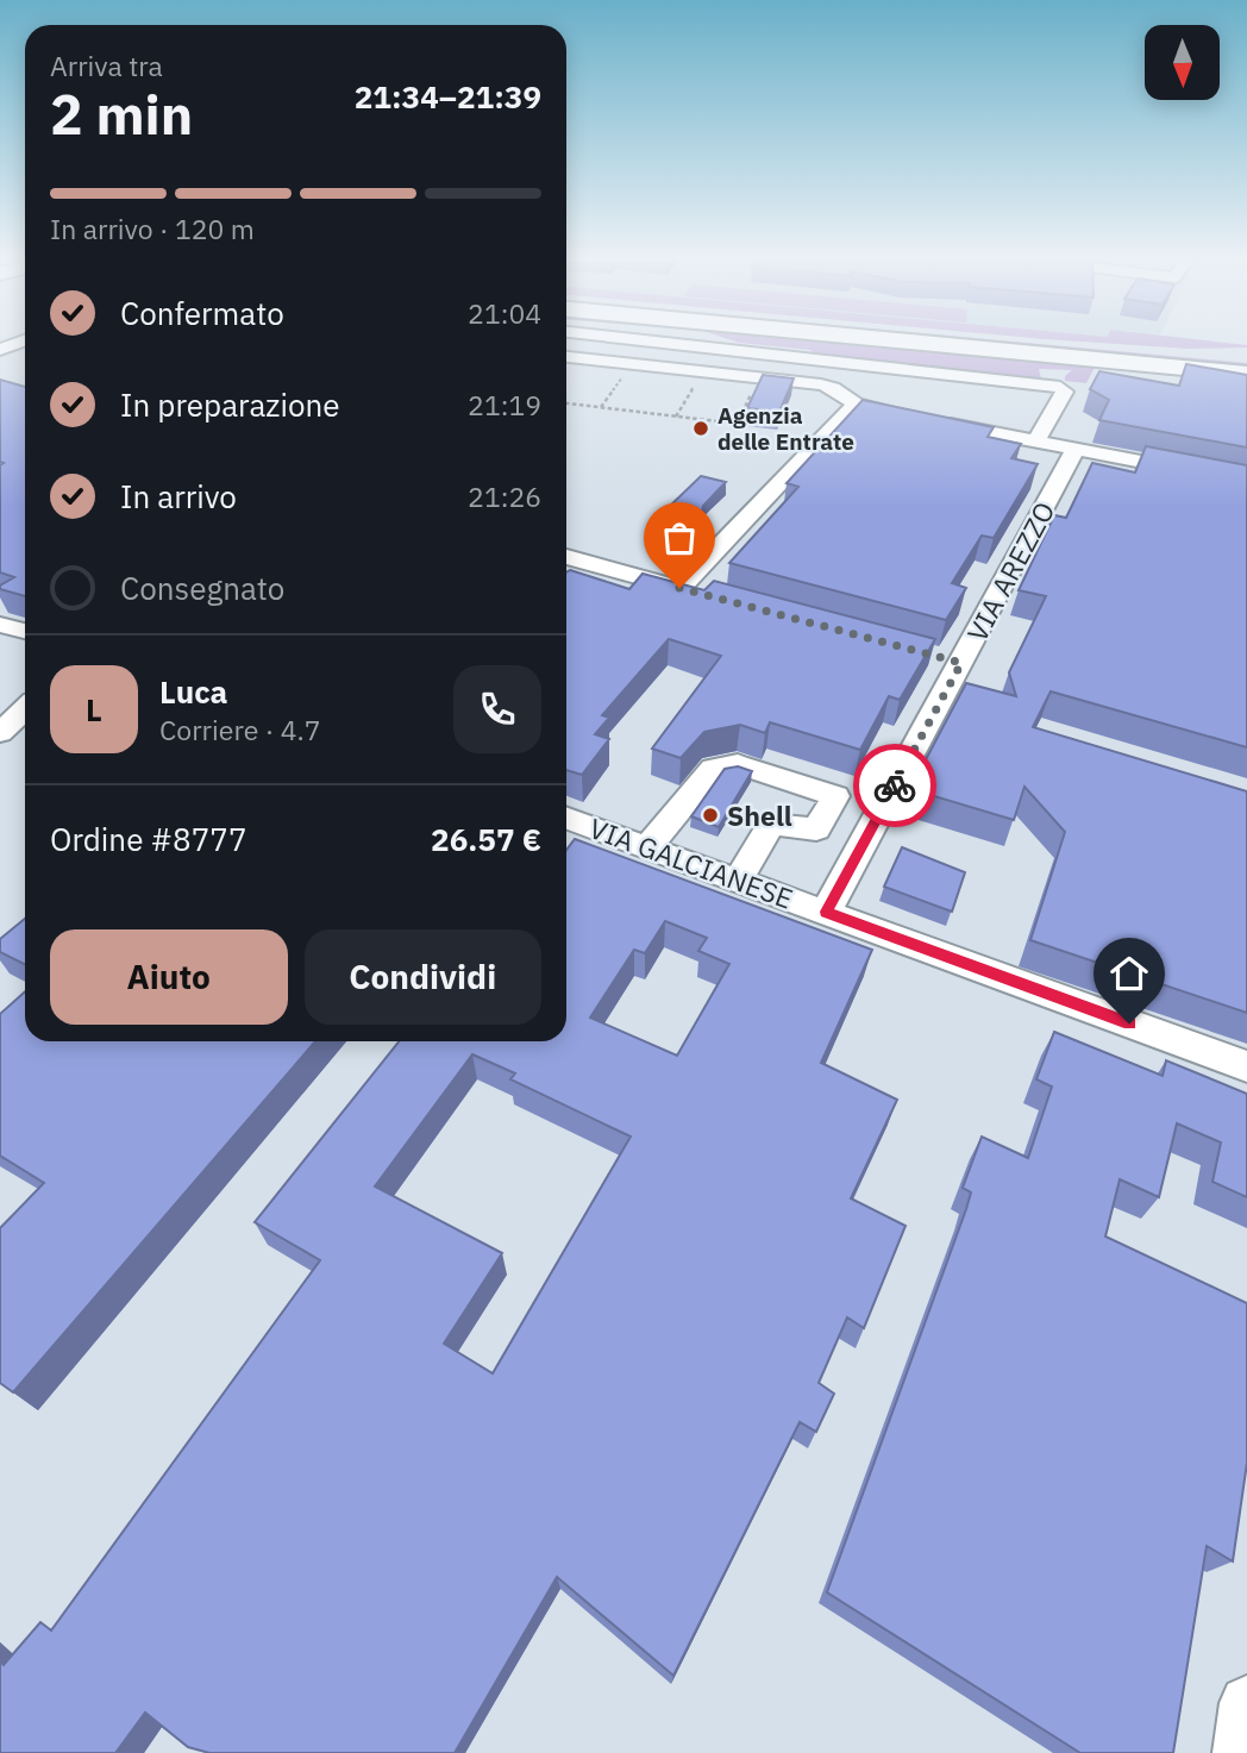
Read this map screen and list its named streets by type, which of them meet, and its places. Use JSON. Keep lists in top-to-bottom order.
{
  "streets": {
    "street": ["VIA AREZZO", "VIA GALCIANESE"]
  },
  "crossings": [
    ["VIA AREZZO", "VIA GALCIANESE"]
  ],
  "places": ["Agenzia delle Entrate", "Shell"],
  "north": "bottom",
  "page": {
    "heading": ["2 min", "Arriva tra", "21:34–21:39"],
    "panel": [
      "Luca",
      "Corriere · 4.7",
      "Ordine #8777",
      "26.57 €"
    ],
    "bar": "In arrivo · 120 m",
    "list": [
      ["Confermato", "21:04"],
      ["In preparazione", "21:19"],
      ["In arrivo", "21:26"],
      "Consegnato"
    ],
    "round": "L",
    "buttons": ["Aiuto", "Condividi"]
  }
}
